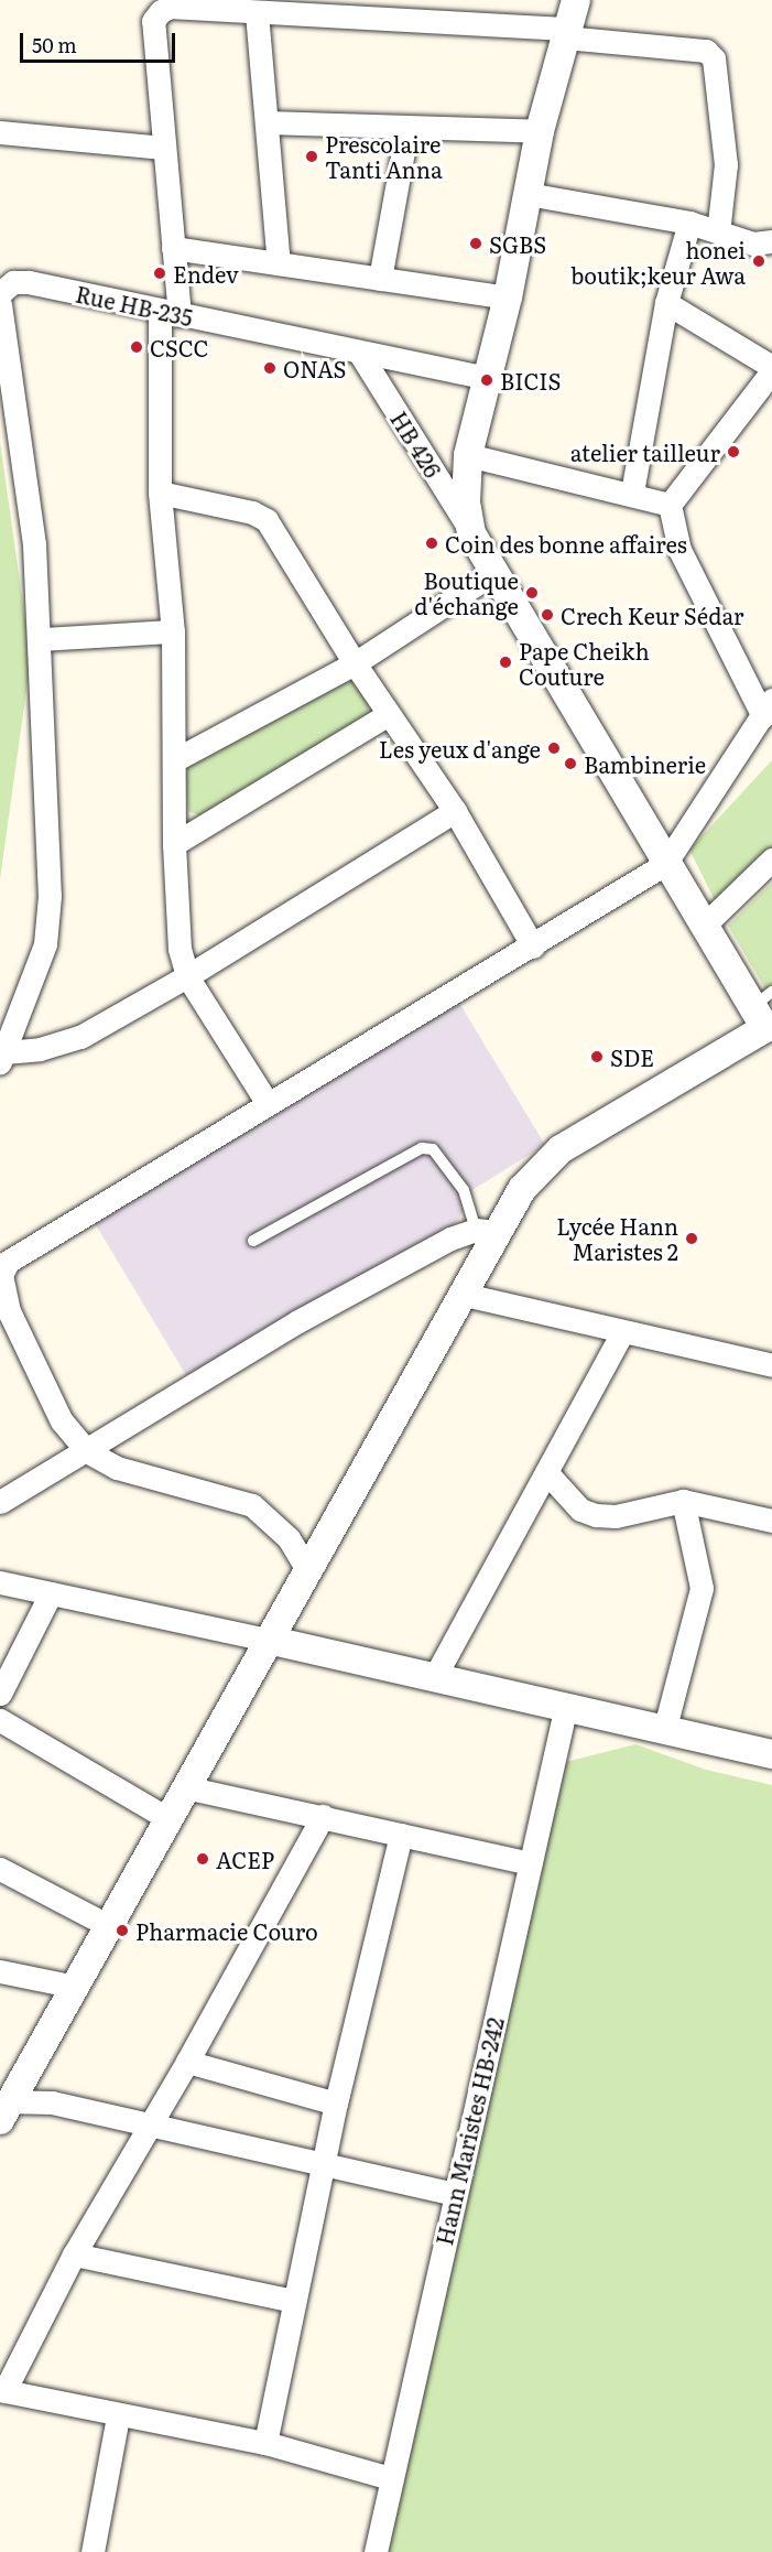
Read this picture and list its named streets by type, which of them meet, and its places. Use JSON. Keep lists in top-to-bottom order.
{
  "streets": {
    "street": ["Rue HB-235", "HB 426", "Hann Maristes HB-242"]
  },
  "crossings": [
    ["Rue HB-235", "HB 426"]
  ],
  "places": [
    "Prescolaire Tanti Anna",
    "SGBS",
    "honei boutik;keur Awa",
    "Endev",
    "CSCC",
    "ONAS",
    "BICIS",
    "atelier tailleur",
    "Coin des bonne affaires",
    "Boutique d'échange",
    "Crech Keur Sédar",
    "Pape Cheikh Couture",
    "Les yeux d'ange",
    "Bambinerie",
    "SDE",
    "Lycée Hann Maristes 2",
    "ACEP",
    "Pharmacie Couro"
  ],
  "scale_bar": "50 m"
}
